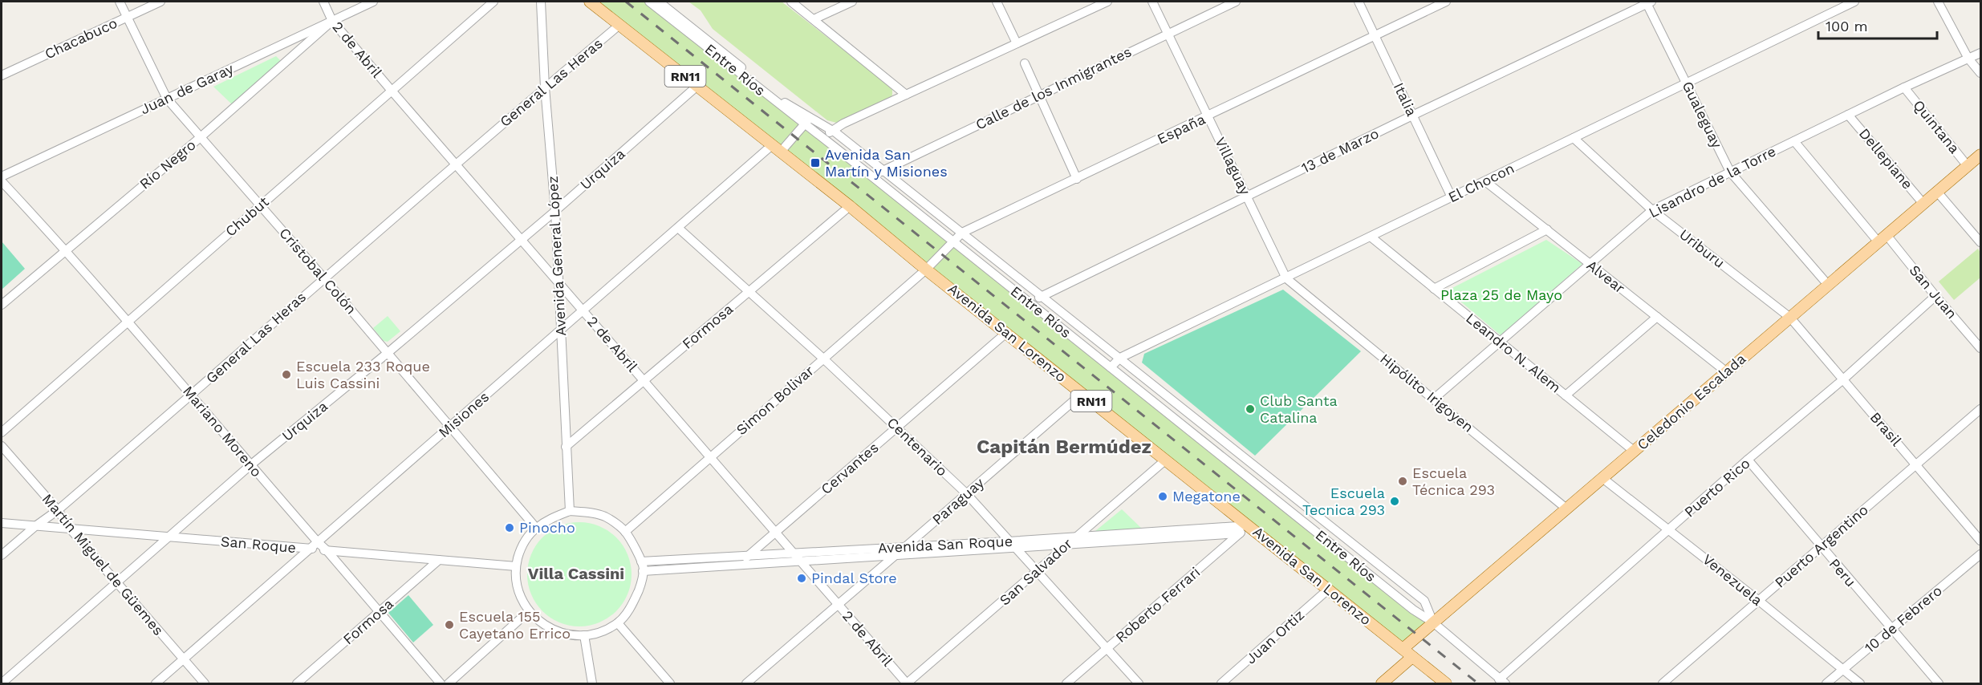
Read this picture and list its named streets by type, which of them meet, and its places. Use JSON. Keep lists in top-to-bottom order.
{
  "streets": {
    "main road": ["RN11", "Avenida San Lorenzo", "Celedonio Escalada"],
    "street": [
      "Chacabuco",
      "2 de Abril",
      "Entre Ríos",
      "General Las Heras",
      "Calle de los Inmigrantes",
      "Juan de Garay",
      "Italia",
      "Gualeguay",
      "Quintana",
      "España",
      "13 de Marzo",
      "Dellepiane",
      "Río Negro",
      "Villaguay",
      "Urquiza",
      "Lisandro de la Torre",
      "El Chocon",
      "Chubut",
      "Uriburu",
      "Avenida General López",
      "Cristobal Colón",
      "Alvear",
      "San Juan",
      "Formosa",
      "Leandro N. Alem",
      "Hipólito Irigoyen",
      "Simon Bolivar",
      "Misiones",
      "Brasil",
      "Mariano Moreno",
      "Centenario",
      "Cervantes",
      "Puerto Rico",
      "Paraguay",
      "San Roque",
      "Avenida San Roque",
      "Puerto Argentino",
      "Martín Miguel de Güemes",
      "San Salvador",
      "Peru",
      "Venezuela",
      "Roberto Ferrari",
      "10 de Febrero",
      "Juan Ortiz"
    ]
  },
  "crossings": [
    ["Chacabuco", "Cristobal Colón"],
    ["2 de Abril", "General Las Heras"],
    ["2 de Abril", "Juan de Garay"],
    ["2 de Abril", "Río Negro"],
    ["2 de Abril", "Urquiza"],
    ["2 de Abril", "Chubut"],
    ["2 de Abril", "Avenida General López"],
    ["2 de Abril", "Formosa"],
    ["2 de Abril", "Simon Bolivar"],
    ["2 de Abril", "Misiones"],
    ["2 de Abril", "Cervantes"],
    ["2 de Abril", "Paraguay"],
    ["2 de Abril", "Avenida San Roque"],
    ["2 de Abril", "San Salvador"],
    ["Entre Ríos", "Calle de los Inmigrantes"],
    ["Entre Ríos", "España"],
    ["Entre Ríos", "13 de Marzo"],
    ["Entre Ríos", "El Chocon"],
    ["Entre Ríos", "Celedonio Escalada"],
    ["Entre Ríos", "Misiones"],
    ["Entre Ríos", "Puerto Rico"],
    ["General Las Heras", "Avenida General López"],
    ["General Las Heras", "Cristobal Colón"],
    ["General Las Heras", "Avenida San Lorenzo"],
    ["General Las Heras", "Mariano Moreno"],
    ["General Las Heras", "San Roque"],
    ["General Las Heras", "Martín Miguel de Güemes"],
    ["Calle de los Inmigrantes", "Villaguay"],
    ["Juan de Garay", "Río Negro"],
    ["Juan de Garay", "Cristobal Colón"],
    ["Italia", "España"],
    ["Italia", "13 de Marzo"],
    ["Italia", "El Chocon"],
    ["Gualeguay", "13 de Marzo"],
    ["Gualeguay", "Lisandro de la Torre"],
    ["Gualeguay", "El Chocon"],
    ["Gualeguay", "Celedonio Escalada"],
    ["Quintana", "Lisandro de la Torre"],
    ["Quintana", "Celedonio Escalada"],
    ["España", "Villaguay"],
    ["España", "Avenida San Lorenzo"],
    ["España", "Simon Bolivar"],
    ["13 de Marzo", "Villaguay"],
    ["Dellepiane", "Lisandro de la Torre"],
    ["Dellepiane", "Celedonio Escalada"],
    ["Río Negro", "Cristobal Colón"],
    ["Río Negro", "Mariano Moreno"],
    ["Villaguay", "El Chocon"],
    ["Villaguay", "Hipólito Irigoyen"],
    ["Urquiza", "Avenida General López"],
    ["Urquiza", "Cristobal Colón"],
    ["Urquiza", "Avenida San Lorenzo"],
    ["Urquiza", "Mariano Moreno"],
    ["Urquiza", "San Roque"],
    ["Urquiza", "Martín Miguel de Güemes"],
    ["Lisandro de la Torre", "Uriburu"],
    ["Lisandro de la Torre", "Alvear"],
    ["Lisandro de la Torre", "San Juan"],
    ["Lisandro de la Torre", "Leandro N. Alem"],
    ["Lisandro de la Torre", "Hipólito Irigoyen"],
    ["El Chocon", "Uriburu"],
    ["El Chocon", "Alvear"],
    ["El Chocon", "Leandro N. Alem"],
    ["El Chocon", "Hipólito Irigoyen"],
    ["Chubut", "Cristobal Colón"],
    ["Chubut", "Mariano Moreno"],
    ["Uriburu", "Celedonio Escalada"],
    ["Uriburu", "Brasil"],
    ["Avenida General López", "Cristobal Colón"],
    ["Avenida General López", "Formosa"],
    ["Avenida General López", "Simon Bolivar"],
    ["Avenida General López", "Misiones"],
    ["Avenida General López", "San Roque"],
    ["Avenida General López", "Avenida San Roque"],
    ["Cristobal Colón", "Simon Bolivar"],
    ["Cristobal Colón", "Misiones"],
    ["Cristobal Colón", "San Roque"],
    ["Cristobal Colón", "Avenida San Roque"],
    ["Alvear", "Celedonio Escalada"],
    ["San Juan", "Celedonio Escalada"],
    ["San Juan", "Puerto Rico"],
    ["Formosa", "Avenida San Lorenzo"],
    ["Formosa", "Mariano Moreno"],
    ["Formosa", "Centenario"],
    ["Formosa", "San Roque"],
    ["Avenida San Lorenzo", "Simon Bolivar"],
    ["Avenida San Lorenzo", "Celedonio Escalada"],
    ["Avenida San Lorenzo", "Misiones"],
    ["Avenida San Lorenzo", "Cervantes"],
    ["Avenida San Lorenzo", "Paraguay"],
    ["Avenida San Lorenzo", "Avenida San Roque"],
    ["Avenida San Lorenzo", "San Salvador"],
    ["Avenida San Lorenzo", "Roberto Ferrari"],
    ["Avenida San Lorenzo", "Juan Ortiz"],
    ["Leandro N. Alem", "Celedonio Escalada"],
    ["Hipólito Irigoyen", "Celedonio Escalada"],
    ["Simon Bolivar", "Centenario"],
    ["Simon Bolivar", "San Roque"],
    ["Simon Bolivar", "Avenida San Roque"],
    ["Celedonio Escalada", "Brasil"],
    ["Celedonio Escalada", "Venezuela"],
    ["Misiones", "Mariano Moreno"],
    ["Misiones", "Centenario"],
    ["Misiones", "San Roque"],
    ["Misiones", "Martín Miguel de Güemes"],
    ["Brasil", "Puerto Rico"],
    ["Brasil", "Puerto Argentino"],
    ["Mariano Moreno", "San Roque"],
    ["Centenario", "Cervantes"],
    ["Centenario", "Paraguay"],
    ["Centenario", "Avenida San Roque"],
    ["Centenario", "San Salvador"],
    ["Centenario", "Roberto Ferrari"],
    ["Cervantes", "Avenida San Roque"],
    ["Puerto Rico", "Peru"],
    ["Puerto Rico", "Venezuela"],
    ["Paraguay", "Avenida San Roque"],
    ["San Roque", "Avenida San Roque"],
    ["San Roque", "Martín Miguel de Güemes"],
    ["Avenida San Roque", "San Salvador"],
    ["Avenida San Roque", "Roberto Ferrari"],
    ["Puerto Argentino", "Peru"],
    ["Puerto Argentino", "Venezuela"],
    ["Peru", "10 de Febrero"],
    ["Venezuela", "10 de Febrero"]
  ],
  "districts": ["Capitán Bermúdez", "Villa Cassini"],
  "parks": ["Plaza 25 de Mayo"],
  "places": {
    "transit": ["Avenida San Martín y Misiones"],
    "other": [
      "Escuela 233 Roque Luis Cassini",
      "Club Santa Catalina",
      "Escuela Técnica 293",
      "Megatone",
      "Escuela Tecnica 293",
      "Pinocho",
      "Pindal Store",
      "Escuela 155 Cayetano Errico"
    ]
  },
  "scale_bar": "100 m"
}
